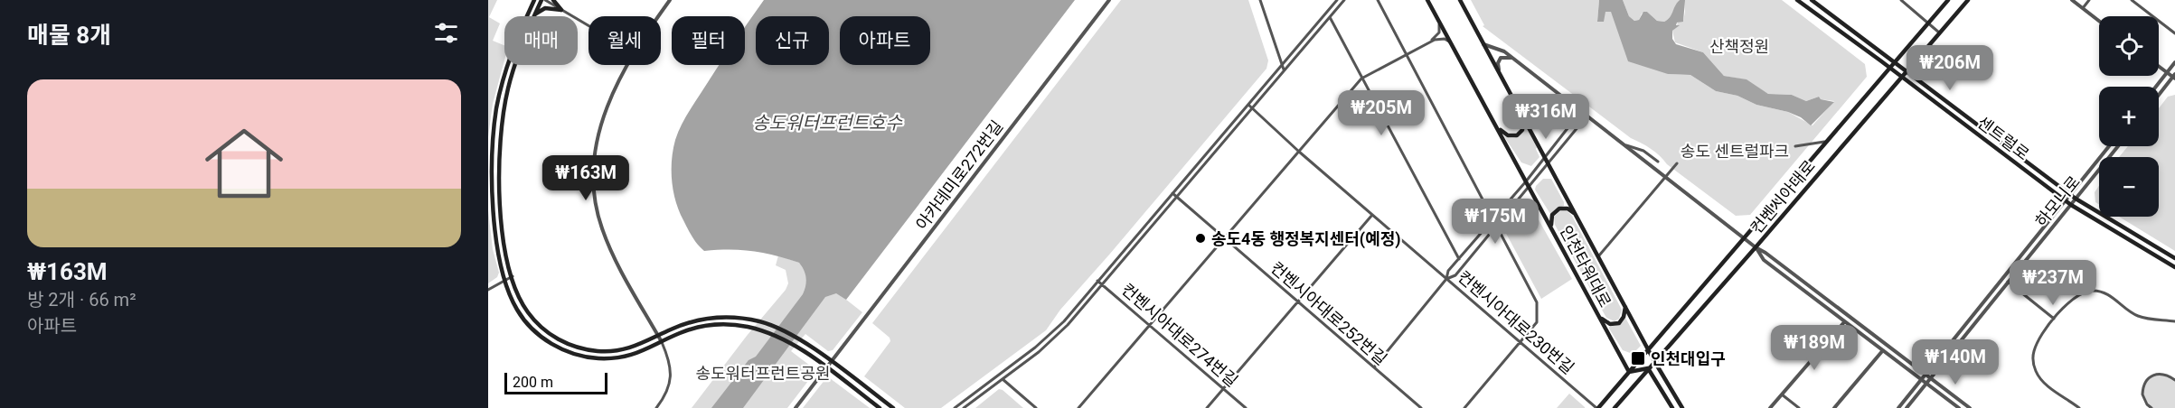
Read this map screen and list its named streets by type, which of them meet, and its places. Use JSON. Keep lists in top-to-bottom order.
{
  "streets": {
    "main road": ["센트럴로", "컨벤시아대로", "인천타워대로"],
    "street": [
      "아카데미로272번길",
      "하모니로",
      "컨벤시아대로252번길",
      "컨벤시아대로230번길",
      "컨벤시아대로274번길"
    ]
  },
  "crossings": [
    ["센트럴로", "컨벤시아대로"],
    ["센트럴로", "하모니로"],
    ["컨벤시아대로", "인천타워대로"],
    ["컨벤시아대로", "컨벤시아대로230번길"]
  ],
  "water": ["송도워터프런트호수"],
  "parks": ["산책정원", "송도 센트럴파크", "송도워터프런트공원"],
  "places": {
    "other": ["송도4동 행정복지센터(예정)"],
    "transit": ["인천대입구"]
  },
  "scale_bar": "200 m",
  "page": {
    "heading": "매물 8개",
    "map_buttons": ["+", "−"],
    "chip": [
      "매매",
      "월세",
      "필터",
      "신규",
      "아파트"
    ],
    "price": [
      "₩206M",
      "₩205M",
      "₩316M",
      "₩163M",
      "₩175M",
      "₩237M",
      "₩189M",
      "₩140M"
    ],
    "list": [
      {
        "name": "₩163M",
        "note": "방 2개 · 66 m² · 아파트"
      }
    ],
    "scale": "200 m"
  }
}
